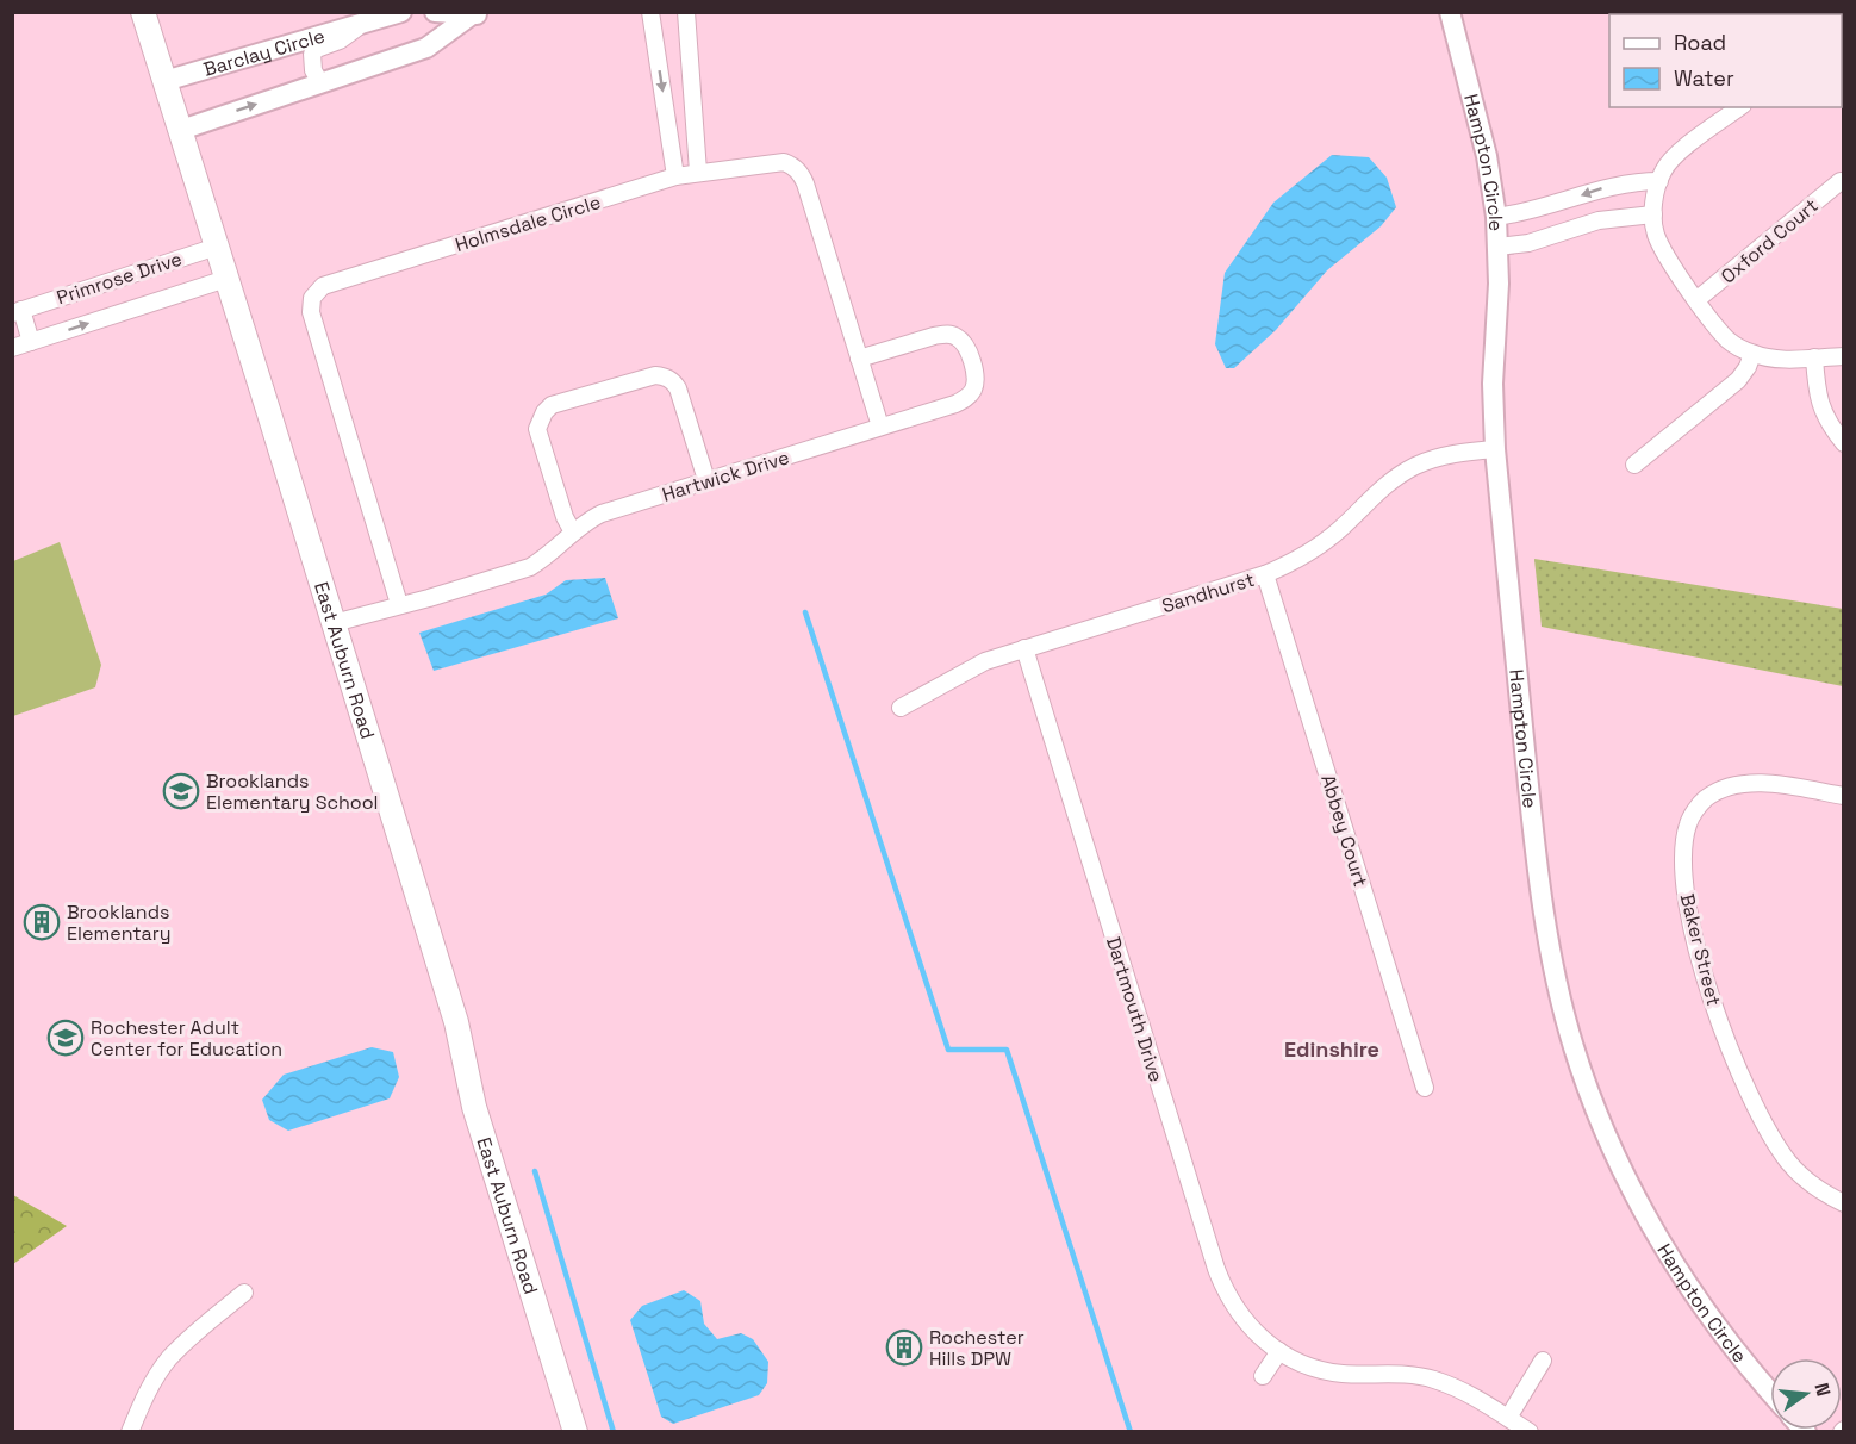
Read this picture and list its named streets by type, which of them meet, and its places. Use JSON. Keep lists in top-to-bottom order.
{
  "streets": {
    "main road": ["East Auburn Road"],
    "street": [
      "Barclay Circle",
      "Hampton Circle",
      "Holmsdale Circle",
      "Oxford Court",
      "Primrose Drive",
      "Hartwick Drive",
      "Sandhurst",
      "Abbey Court",
      "Baker Street",
      "Dartmouth Drive"
    ]
  },
  "crossings": [
    ["Barclay Circle", "East Auburn Road"],
    ["Hampton Circle", "Sandhurst"],
    ["Holmsdale Circle", "Hartwick Drive"],
    ["Primrose Drive", "East Auburn Road"],
    ["Hartwick Drive", "East Auburn Road"],
    ["Sandhurst", "Abbey Court"],
    ["Sandhurst", "Dartmouth Drive"]
  ],
  "districts": ["Edinshire"],
  "places": {
    "school or university": ["Brooklands Elementary School", "Rochester Adult Center for Education"],
    "building": ["Brooklands Elementary", "Rochester Hills DPW"]
  },
  "legend": ["Road", "Water"],
  "north": "right"
}
